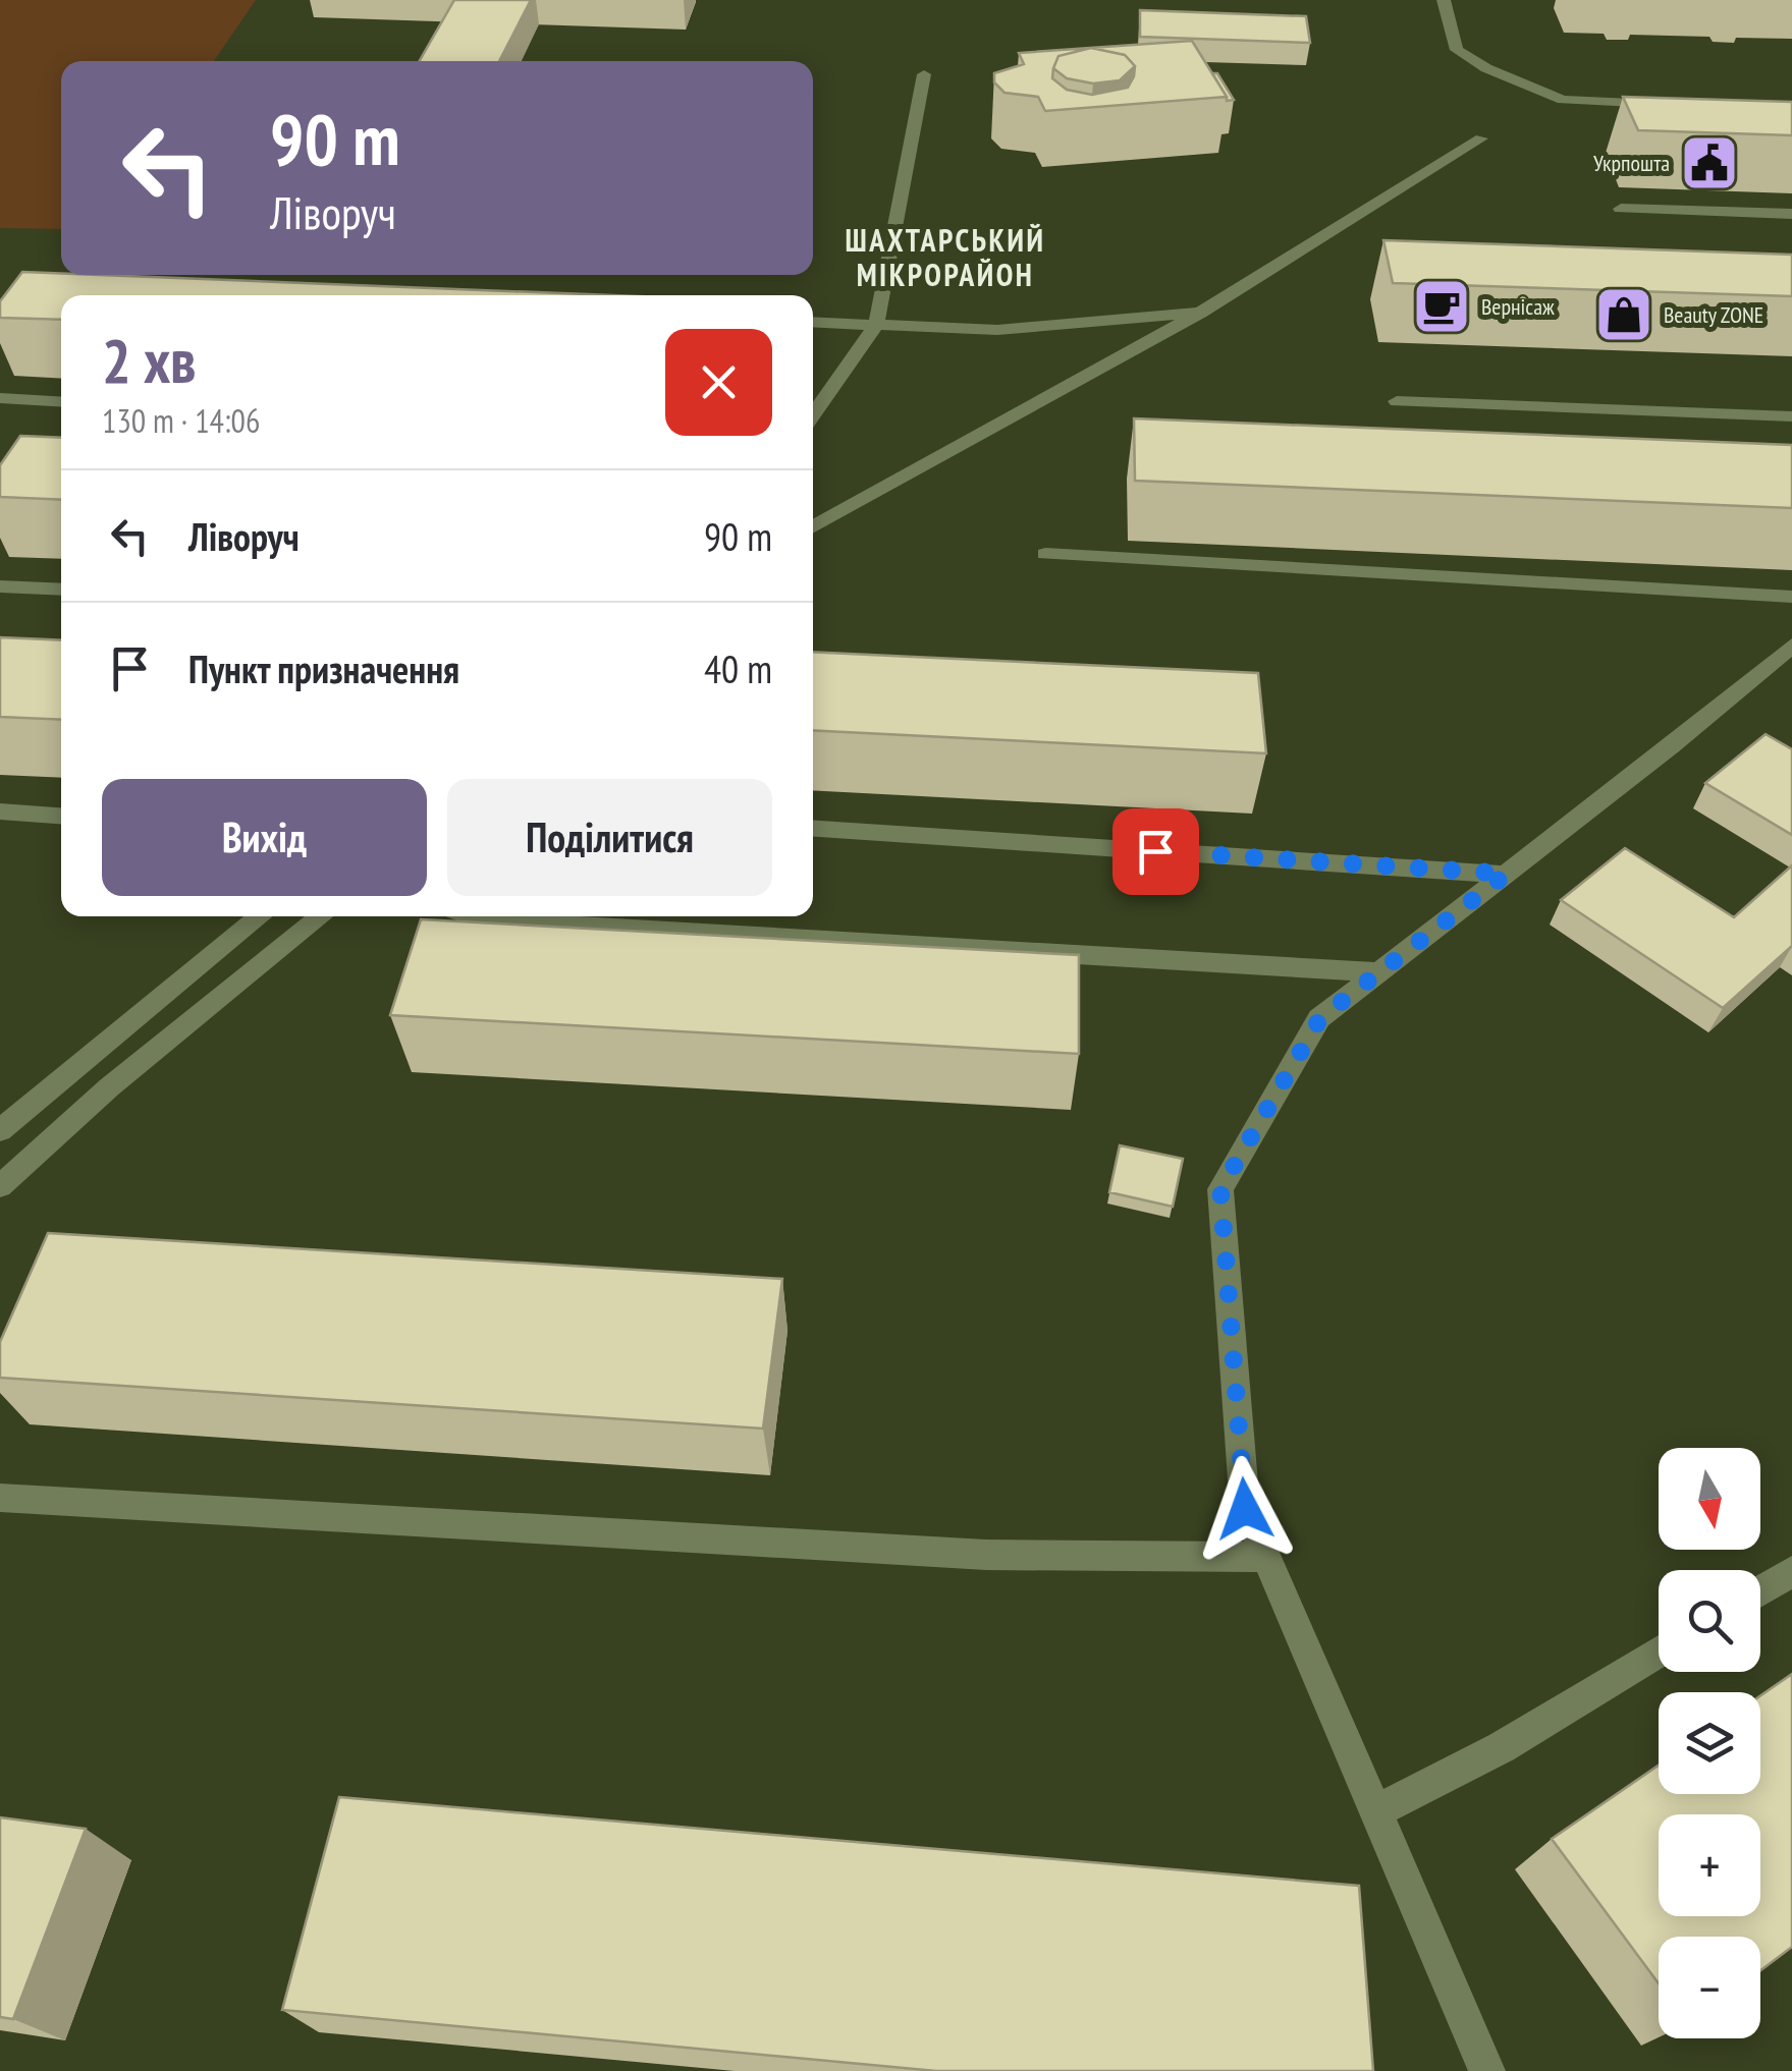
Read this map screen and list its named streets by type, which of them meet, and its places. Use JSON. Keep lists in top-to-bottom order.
{
  "districts": ["ШАХТАРСЬКИЙ МІКРОРАЙОН"],
  "places": {
    "public building": ["Укрпошта"],
    "cafe": ["Вернісаж"],
    "shop": ["Beauty ZONE"]
  },
  "north": "bottom",
  "page": {
    "turn": ["90 m", "Ліворуч"],
    "heading": ["2 хв", "130 m · 14:06"],
    "list": [
      {
        "name": "Ліворуч",
        "value": "90 m"
      },
      {
        "name": "Пункт призначення",
        "value": "40 m"
      }
    ],
    "buttons": ["Вихід", "Поділитися"],
    "map_buttons": ["+", "−"]
  }
}
